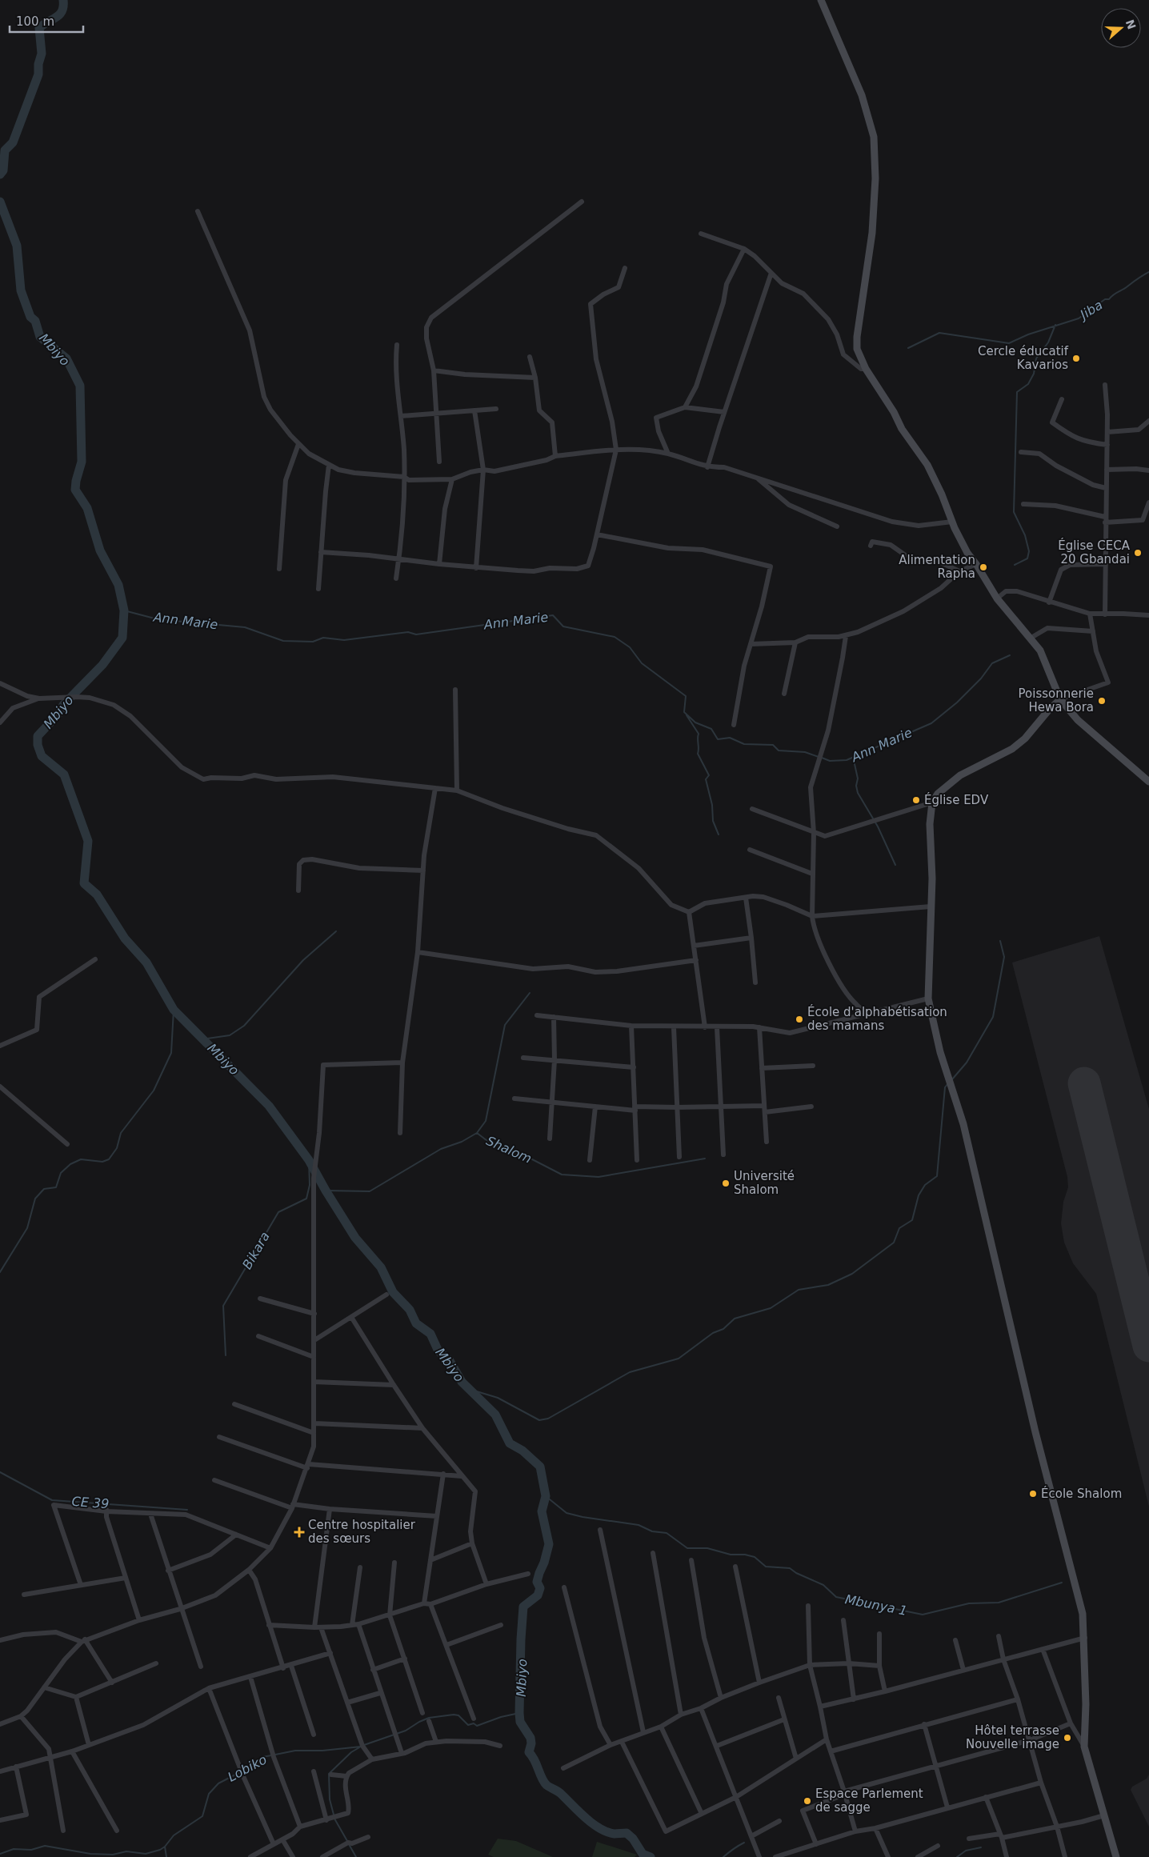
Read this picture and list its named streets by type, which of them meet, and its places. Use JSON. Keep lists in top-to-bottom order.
{
  "water": [
    "Jiba",
    "Mbiyo",
    "Ann Marie",
    "Shalom",
    "Bikara",
    "CE 39",
    "Mbunya 1",
    "Lobiko"
  ],
  "places": {
    "other": [
      "Cercle éducatif Kavarios",
      "Église CECA 20 Gbandai",
      "Alimentation Rapha",
      "Poissonnerie Hewa Bora",
      "Église EDV",
      "École d'alphabétisation des mamans",
      "Université Shalom",
      "École Shalom",
      "Hôtel terrasse Nouvelle image",
      "Espace Parlement de sagge"
    ],
    "health": ["Centre hospitalier des sœurs"]
  },
  "scale_bar": "100 m",
  "north": "right"
}
